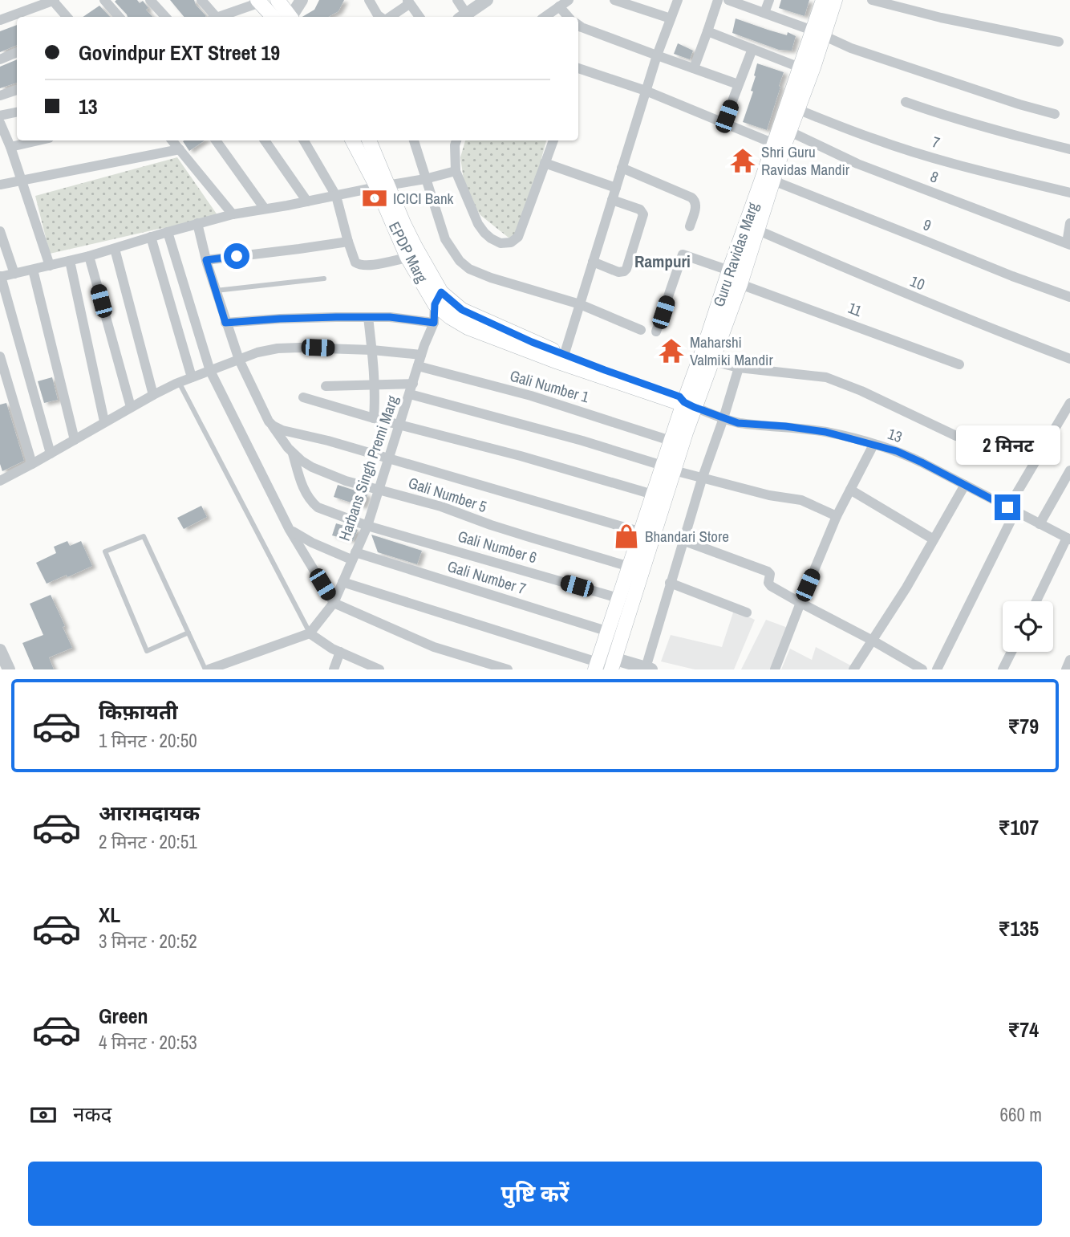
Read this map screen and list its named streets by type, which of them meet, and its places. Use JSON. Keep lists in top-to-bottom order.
{
  "streets": {
    "main road": ["EPDP Marg", "Guru Ravidas Marg"],
    "street": [
      "7",
      "8",
      "9",
      "10",
      "11",
      "Gali Number 1",
      "13",
      "Harbans Singh Premi Marg",
      "Gali Number 5",
      "Gali Number 6",
      "Gali Number 7"
    ]
  },
  "crossings": [
    ["7", "Guru Ravidas Marg"],
    ["8", "Guru Ravidas Marg"],
    ["9", "Guru Ravidas Marg"],
    ["EPDP Marg", "Guru Ravidas Marg"],
    ["EPDP Marg", "13"],
    ["EPDP Marg", "Harbans Singh Premi Marg"],
    ["Guru Ravidas Marg", "10"],
    ["Guru Ravidas Marg", "11"],
    ["Guru Ravidas Marg", "Gali Number 1"],
    ["Guru Ravidas Marg", "13"],
    ["Guru Ravidas Marg", "Gali Number 5"],
    ["Guru Ravidas Marg", "Gali Number 6"],
    ["Guru Ravidas Marg", "Gali Number 7"],
    ["Gali Number 1", "Harbans Singh Premi Marg"],
    ["Harbans Singh Premi Marg", "Gali Number 5"],
    ["Harbans Singh Premi Marg", "Gali Number 6"],
    ["Harbans Singh Premi Marg", "Gali Number 7"],
    ["Gali Number 5", "Gali Number 6"]
  ],
  "districts": ["Rampuri"],
  "places": {
    "temple": ["Shri Guru Ravidas Mandir", "Maharshi Valmiki Mandir"],
    "bank": ["ICICI Bank"],
    "shop": ["Bhandari Store"]
  },
  "page": {
    "banner": ["Govindpur EXT Street 19", "13"],
    "bubble": "2 मिनट",
    "list": [
      {
        "name": "किफ़ायती",
        "note": "1 मिनट · 20:50",
        "value": "₹79"
      },
      {
        "name": "आरामदायक",
        "note": "2 मिनट · 20:51",
        "value": "₹107"
      },
      {
        "name": "XL",
        "note": "3 मिनट · 20:52",
        "value": "₹135"
      },
      {
        "name": "Green",
        "note": "4 मिनट · 20:53",
        "value": "₹74"
      }
    ],
    "pay": ["नकद", "660 m"],
    "buttons": "पुष्टि करें"
  }
}
